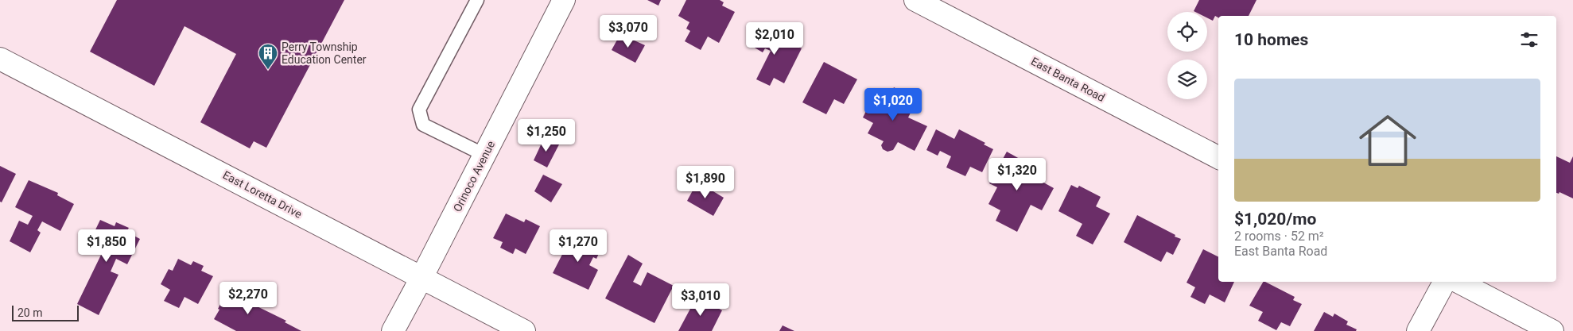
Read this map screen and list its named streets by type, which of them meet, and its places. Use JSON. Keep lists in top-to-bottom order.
{
  "streets": {
    "street": ["East Banta Road", "Orinoco Avenue", "East Loretta Drive"]
  },
  "crossings": [
    ["Orinoco Avenue", "East Loretta Drive"]
  ],
  "places": {
    "building": ["Perry Township Education Center"]
  },
  "scale_bar": "20 m",
  "page": {
    "price": [
      "$3,070",
      "$2,010",
      "$1,020",
      "$1,250",
      "$1,320",
      "$1,890",
      "$1,850",
      "$1,270",
      "$2,270",
      "$3,010"
    ],
    "heading": "10 homes",
    "list": [
      {
        "name": "$1,020/mo",
        "note": "2 rooms · 52 m² · East Banta Road"
      }
    ],
    "scale": "20 m"
  }
}
